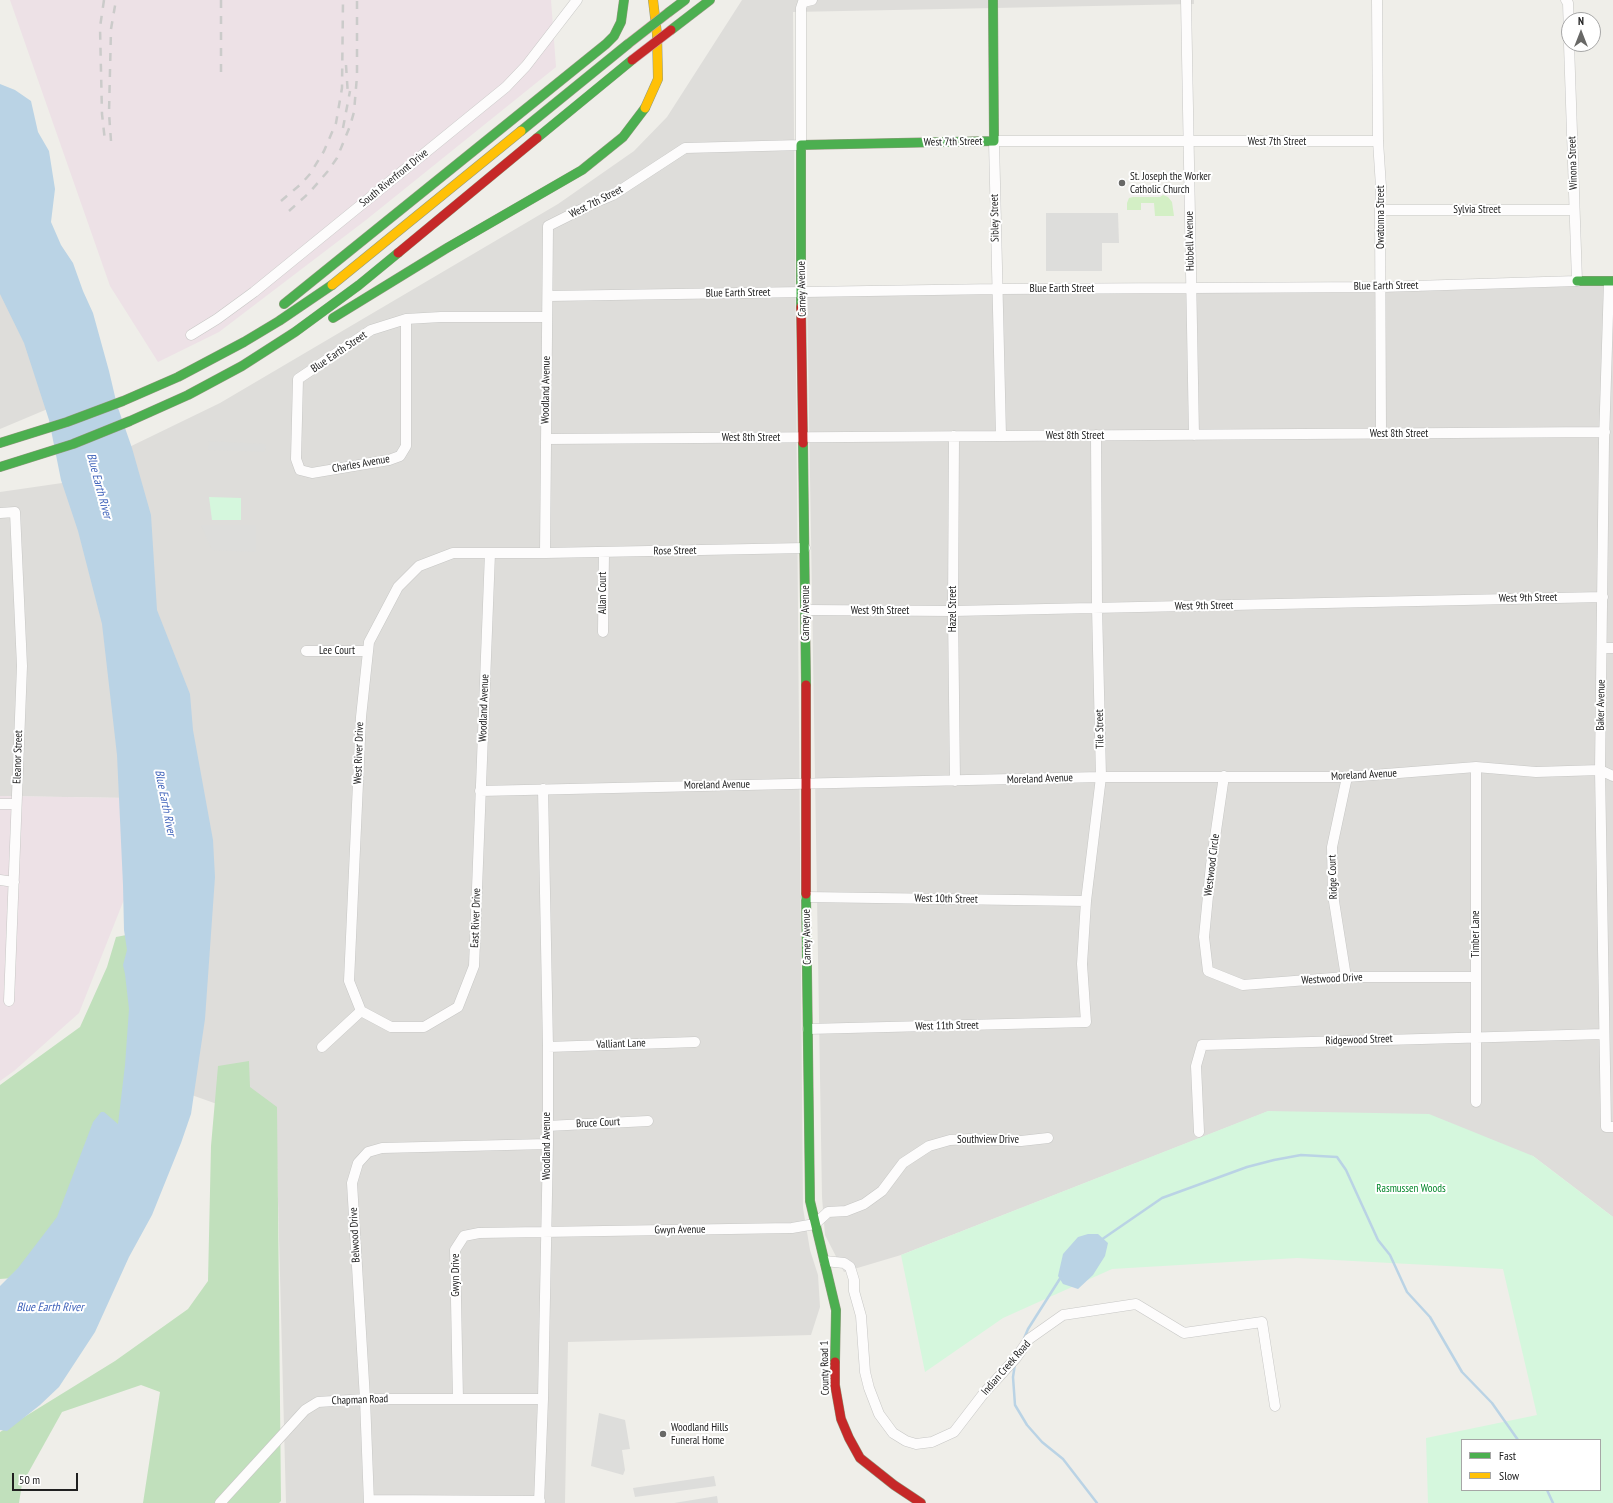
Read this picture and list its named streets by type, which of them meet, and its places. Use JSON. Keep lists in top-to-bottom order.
{
  "streets": {
    "main road": [
      "West 7th Street",
      "Sibley Street",
      "Carney Avenue",
      "County Road 1"
    ],
    "street": [
      "Winona Street",
      "South Riverfront Drive",
      "Sylvia Street",
      "Owatonna Street",
      "Hubbell Avenue",
      "Blue Earth Street",
      "Woodland Avenue",
      "West 8th Street",
      "Charles Avenue",
      "Rose Street",
      "Allan Court",
      "West 9th Street",
      "Hazel Street",
      "Lee Court",
      "Baker Avenue",
      "Tile Street",
      "West River Drive",
      "Eleanor Street",
      "Moreland Avenue",
      "Westwood Circle",
      "Ridge Court",
      "West 10th Street",
      "East River Drive",
      "Timber Lane",
      "Westwood Drive",
      "West 11th Street",
      "Ridgewood Street",
      "Valliant Lane",
      "Bruce Court",
      "Southview Drive",
      "Gwyn Avenue",
      "Belwood Drive",
      "Gwyn Drive",
      "Indian Creek Road",
      "Chapman Road"
    ]
  },
  "crossings": [
    ["West 7th Street", "Owatonna Street"],
    ["West 7th Street", "Sibley Street"],
    ["West 7th Street", "Hubbell Avenue"],
    ["West 7th Street", "Carney Avenue"],
    ["West 7th Street", "Woodland Avenue"],
    ["Winona Street", "Sylvia Street"],
    ["Winona Street", "Blue Earth Street"],
    ["Sylvia Street", "Owatonna Street"],
    ["Owatonna Street", "Blue Earth Street"],
    ["Owatonna Street", "West 8th Street"],
    ["Sibley Street", "Blue Earth Street"],
    ["Sibley Street", "West 8th Street"],
    ["Hubbell Avenue", "Blue Earth Street"],
    ["Hubbell Avenue", "West 8th Street"],
    ["Blue Earth Street", "Carney Avenue"],
    ["Blue Earth Street", "Woodland Avenue"],
    ["Blue Earth Street", "Charles Avenue"],
    ["Carney Avenue", "West 8th Street"],
    ["Carney Avenue", "Rose Street"],
    ["Carney Avenue", "West 9th Street"],
    ["Carney Avenue", "Moreland Avenue"],
    ["Carney Avenue", "West 10th Street"],
    ["Carney Avenue", "West 11th Street"],
    ["Carney Avenue", "Southview Drive"],
    ["Carney Avenue", "Gwyn Avenue"],
    ["Carney Avenue", "County Road 1"],
    ["Woodland Avenue", "West 8th Street"],
    ["Woodland Avenue", "Rose Street"],
    ["Woodland Avenue", "West River Drive"],
    ["Woodland Avenue", "Moreland Avenue"],
    ["Woodland Avenue", "East River Drive"],
    ["Woodland Avenue", "Valliant Lane"],
    ["Woodland Avenue", "Bruce Court"],
    ["Woodland Avenue", "Gwyn Avenue"],
    ["Woodland Avenue", "Belwood Drive"],
    ["Woodland Avenue", "Gwyn Drive"],
    ["Woodland Avenue", "Chapman Road"],
    ["West 8th Street", "Hazel Street"],
    ["West 8th Street", "Baker Avenue"],
    ["West 8th Street", "Tile Street"],
    ["Rose Street", "Allan Court"],
    ["Rose Street", "West River Drive"],
    ["West 9th Street", "Hazel Street"],
    ["West 9th Street", "Baker Avenue"],
    ["West 9th Street", "Tile Street"],
    ["Hazel Street", "Moreland Avenue"],
    ["Lee Court", "West River Drive"],
    ["Baker Avenue", "Moreland Avenue"],
    ["Baker Avenue", "Ridgewood Street"],
    ["Tile Street", "Moreland Avenue"],
    ["Tile Street", "West 10th Street"],
    ["Tile Street", "West 11th Street"],
    ["West River Drive", "East River Drive"],
    ["Moreland Avenue", "Westwood Circle"],
    ["Moreland Avenue", "Ridge Court"],
    ["Moreland Avenue", "East River Drive"],
    ["Moreland Avenue", "Timber Lane"],
    ["Westwood Circle", "Westwood Drive"],
    ["Ridge Court", "Westwood Drive"],
    ["Timber Lane", "Westwood Drive"],
    ["Timber Lane", "Ridgewood Street"],
    ["Southview Drive", "Gwyn Avenue"],
    ["Southview Drive", "County Road 1"],
    ["Gwyn Avenue", "Gwyn Drive"],
    ["Gwyn Avenue", "County Road 1"],
    ["Belwood Drive", "Chapman Road"],
    ["Gwyn Drive", "Chapman Road"],
    ["County Road 1", "Indian Creek Road"]
  ],
  "water": ["Blue Earth River"],
  "parks": ["Rasmussen Woods"],
  "places": ["St. Joseph the Worker Catholic Church", "Woodland Hills Funeral Home"],
  "legend": ["Fast", "Slow"],
  "scale_bar": "50 m",
  "north": "top"
}
